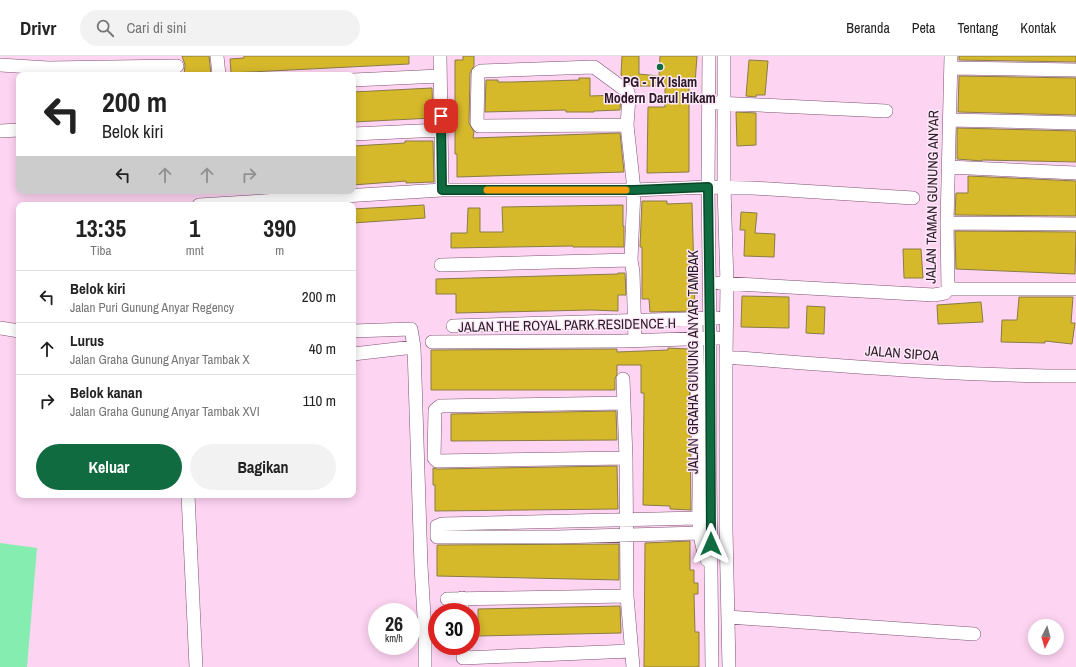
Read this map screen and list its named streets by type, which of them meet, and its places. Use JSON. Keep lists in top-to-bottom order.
{
  "streets": {
    "street": [
      "JALAN TAMAN GUNUNG ANYAR",
      "JALAN THE ROYAL PARK RESIDENCE H",
      "JALAN SIPOA",
      "JALAN GRAHA GUNUNG ANYAR TAMBAK"
    ]
  },
  "crossings": [
    ["JALAN TAMAN GUNUNG ANYAR", "JALAN GRAHA GUNUNG ANYAR TAMBAK"],
    ["JALAN THE ROYAL PARK RESIDENCE H", "JALAN GRAHA GUNUNG ANYAR TAMBAK"]
  ],
  "places": ["PG - TK Islam Modern Darul Hikam"],
  "north": "bottom",
  "page": {
    "header": "Drivr",
    "search": "Cari di sini",
    "nav": [
      "Beranda",
      "Peta",
      "Tentang",
      "Kontak"
    ],
    "turn": ["200 m", "Belok kiri"],
    "eta": [
      "13:35",
      "Tiba",
      "1",
      "mnt",
      "390",
      "m"
    ],
    "list": [
      {
        "name": "Belok kiri",
        "note": "Jalan Puri Gunung Anyar Regency",
        "value": "200 m"
      },
      {
        "name": "Lurus",
        "note": "Jalan Graha Gunung Anyar Tambak X",
        "value": "40 m"
      },
      {
        "name": "Belok kanan",
        "note": "Jalan Graha Gunung Anyar Tambak XVI",
        "value": "110 m"
      }
    ],
    "buttons": ["Keluar", "Bagikan"],
    "speed": "26 km/h",
    "limit": "30"
  }
}
